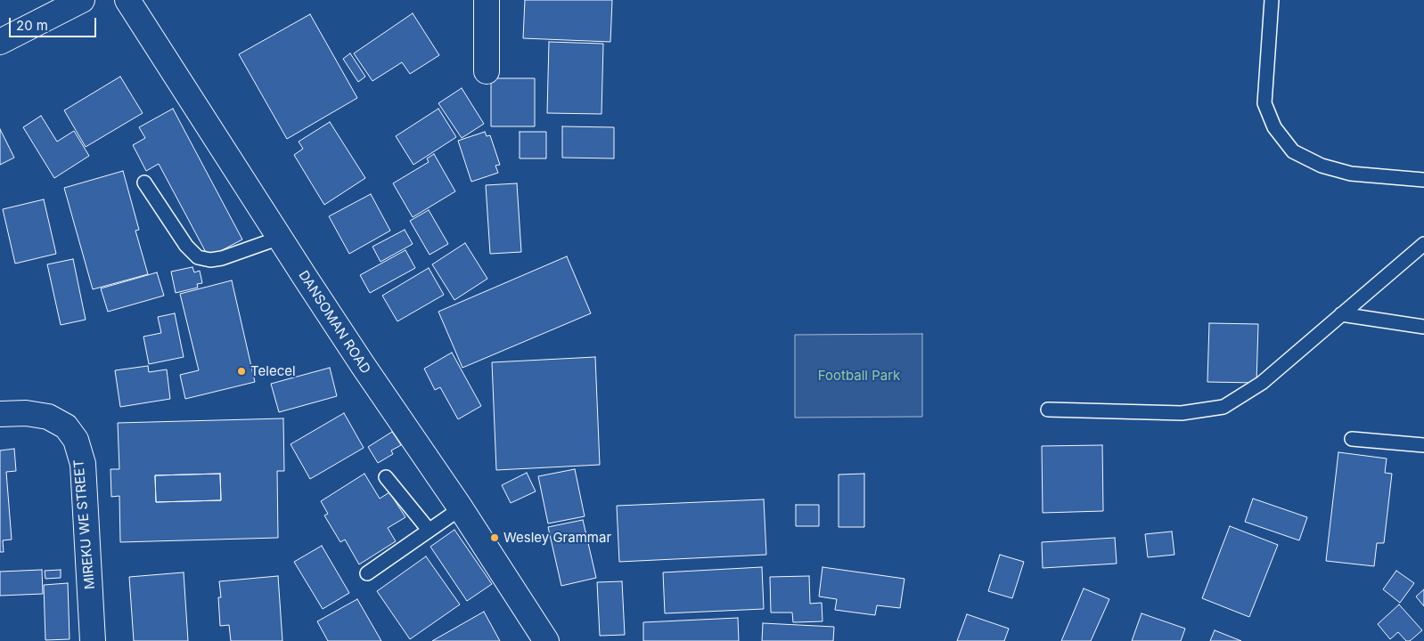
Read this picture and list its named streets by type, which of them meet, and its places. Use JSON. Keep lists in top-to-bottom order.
{
  "streets": {
    "main road": ["DANSOMAN ROAD", "MIREKU WE STREET"]
  },
  "parks": ["Football Park"],
  "places": ["Telecel", "Wesley Grammar"],
  "scale_bar": "20 m"
}
